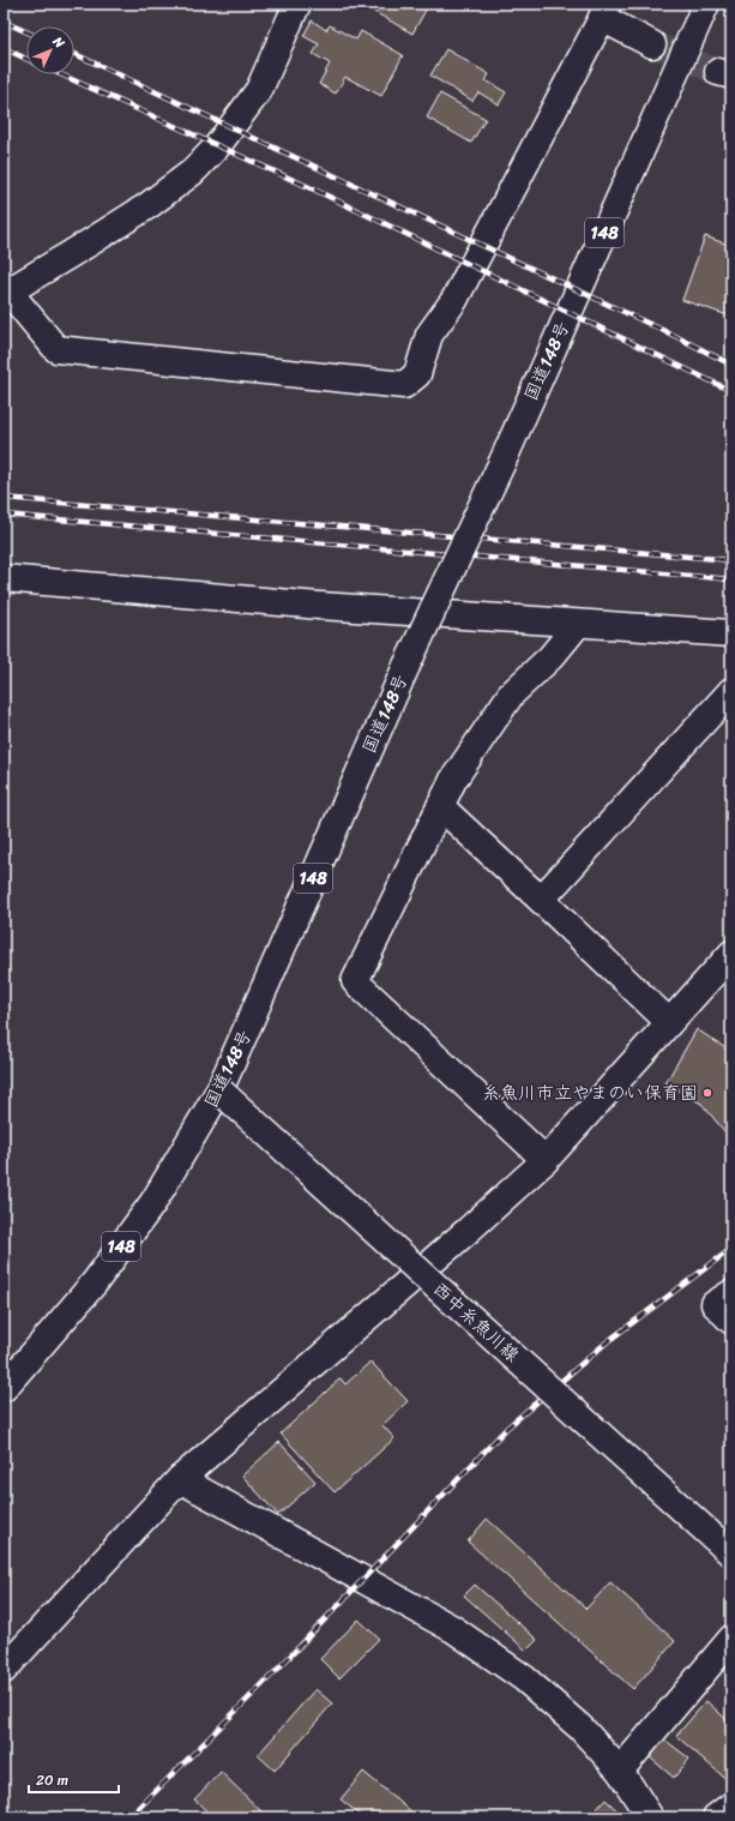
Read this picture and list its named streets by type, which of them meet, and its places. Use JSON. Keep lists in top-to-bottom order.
{
  "streets": {
    "main road": ["148", "国道148号", "西中糸魚川線"]
  },
  "crossings": [
    ["国道148号", "西中糸魚川線"]
  ],
  "places": ["糸魚川市立やまのい保育園"],
  "scale_bar": "20 m",
  "north": "top right"
}
